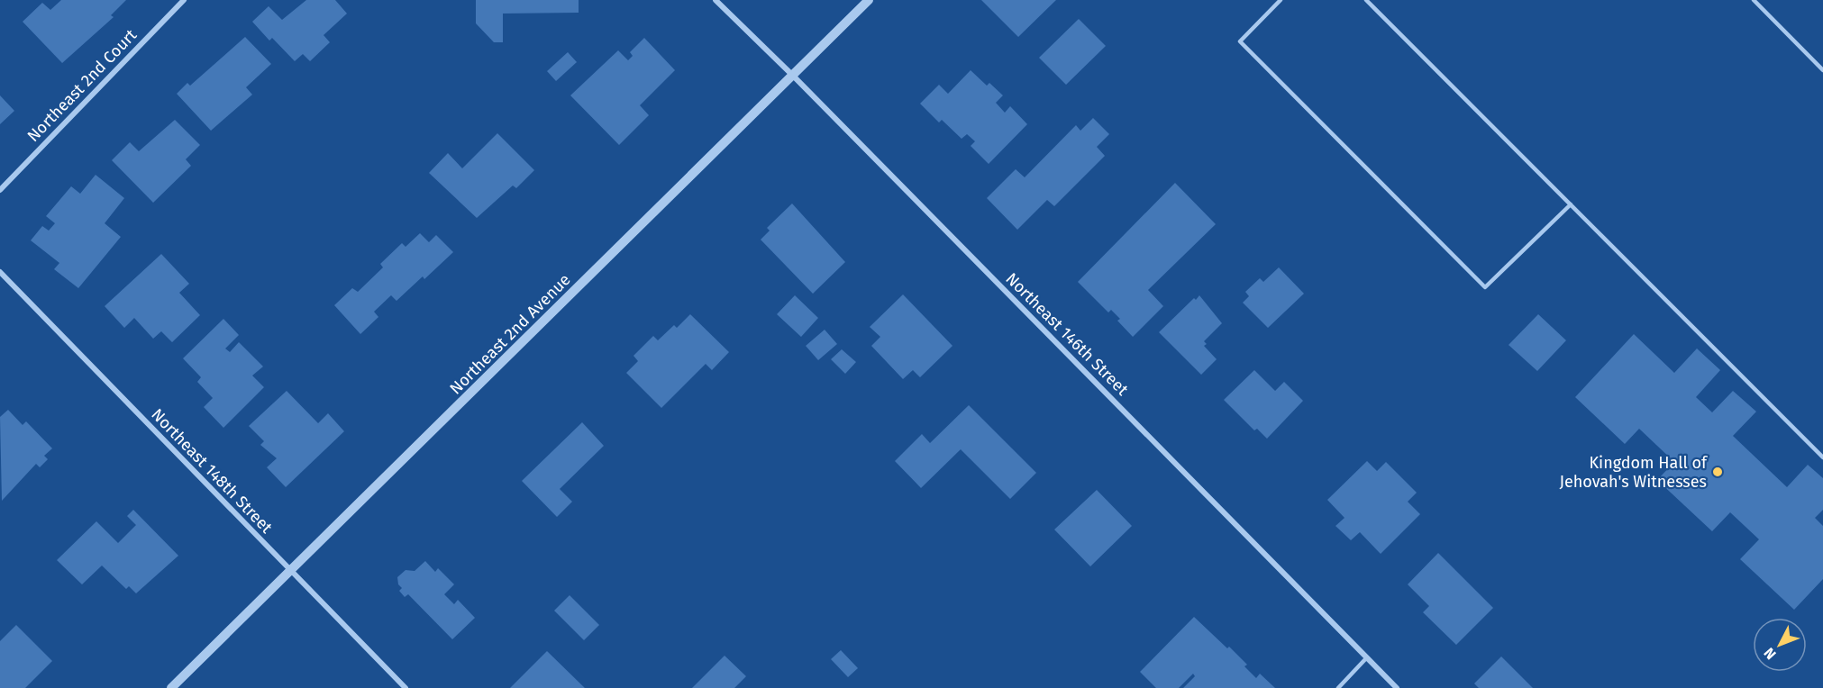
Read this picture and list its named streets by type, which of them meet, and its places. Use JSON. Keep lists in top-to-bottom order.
{
  "streets": {
    "street": [
      "Northeast 2nd Court",
      "Northeast 2nd Avenue",
      "Northeast 146th Street",
      "Northeast 148th Street"
    ]
  },
  "crossings": [
    ["Northeast 2nd Avenue", "Northeast 146th Street"],
    ["Northeast 2nd Avenue", "Northeast 148th Street"]
  ],
  "places": ["Kingdom Hall of Jehovah's Witnesses"],
  "north": "bottom left"
}
